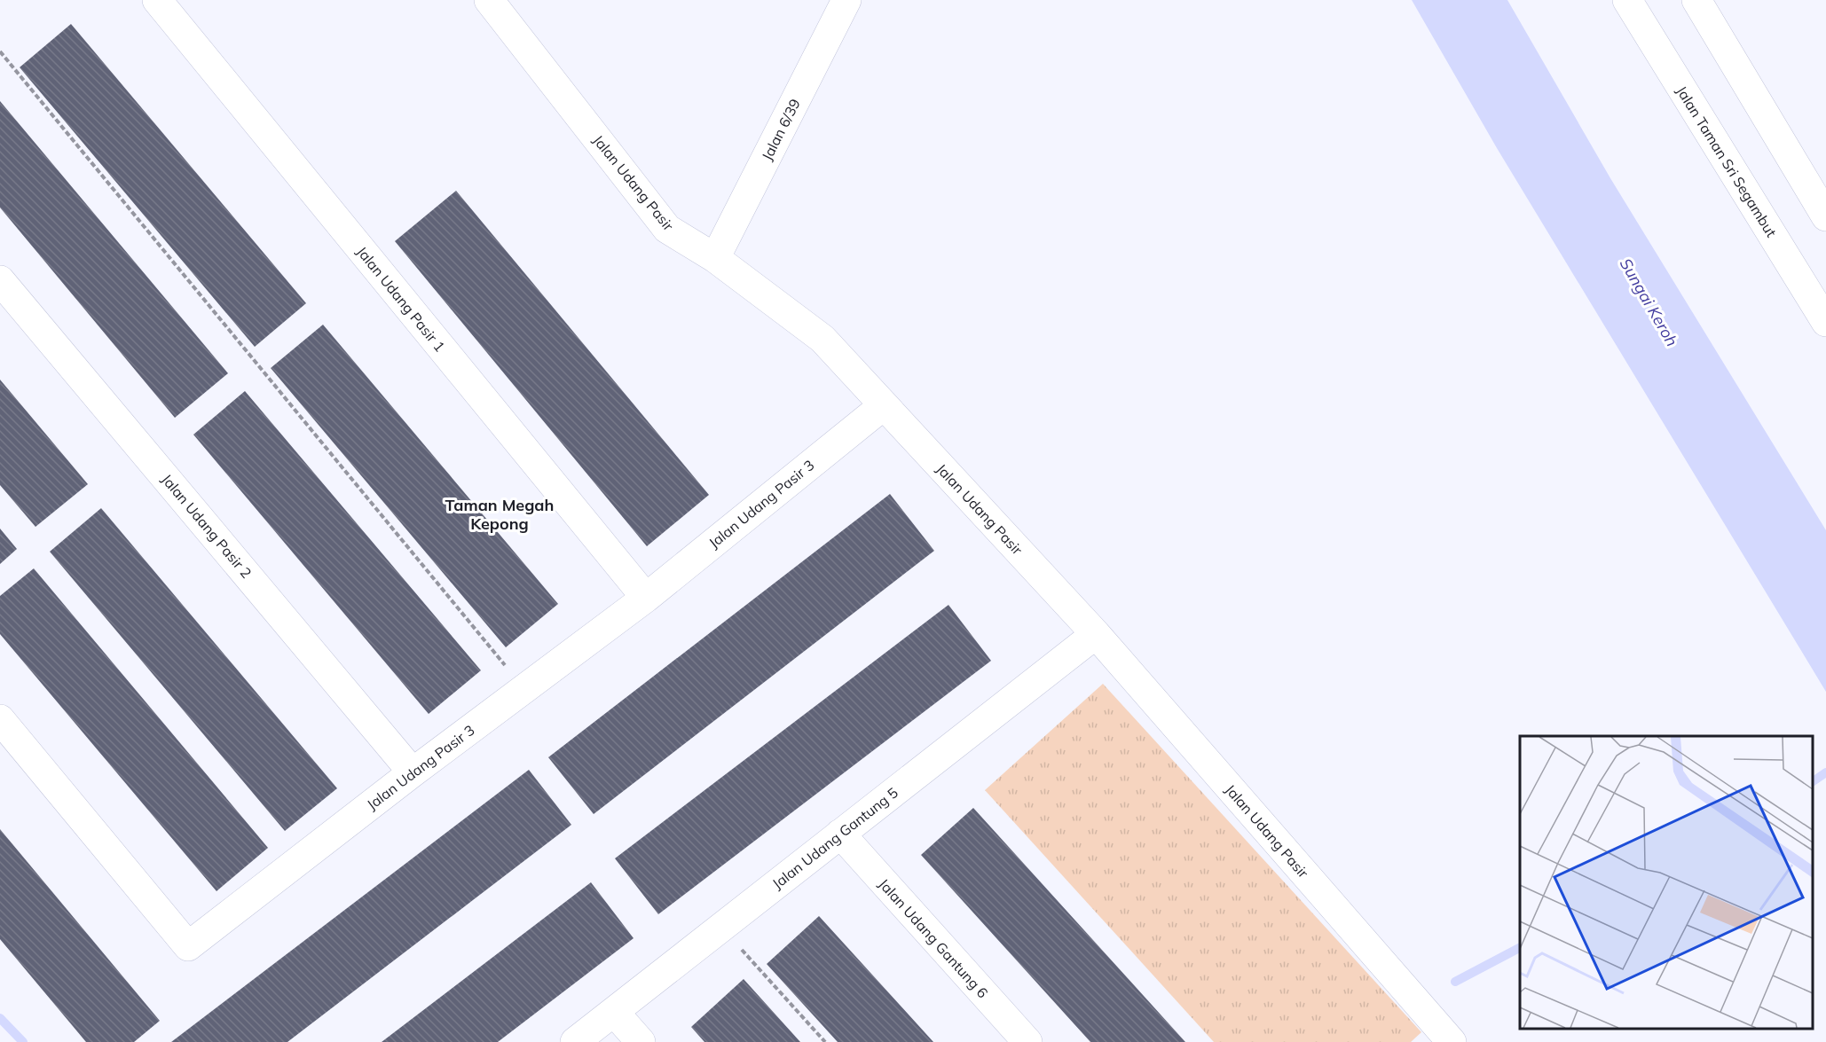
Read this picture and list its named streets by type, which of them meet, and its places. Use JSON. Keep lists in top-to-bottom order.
{
  "streets": {
    "street": [
      "Jalan 6/39",
      "Jalan Taman Sri Segambut",
      "Jalan Udang Pasir",
      "Jalan Udang Pasir 1",
      "Jalan Udang Pasir 3",
      "Jalan Udang Pasir 2",
      "Jalan Udang Gantung 5",
      "Jalan Udang Gantung 6"
    ]
  },
  "crossings": [
    ["Jalan 6/39", "Jalan Udang Pasir"],
    ["Jalan Udang Pasir", "Jalan Udang Pasir 3"],
    ["Jalan Udang Pasir", "Jalan Udang Gantung 5"],
    ["Jalan Udang Pasir 1", "Jalan Udang Pasir 3"],
    ["Jalan Udang Pasir 3", "Jalan Udang Pasir 2"],
    ["Jalan Udang Gantung 5", "Jalan Udang Gantung 6"]
  ],
  "districts": ["Taman Megah Kepong"],
  "water": ["Sungai Keroh"]
}
